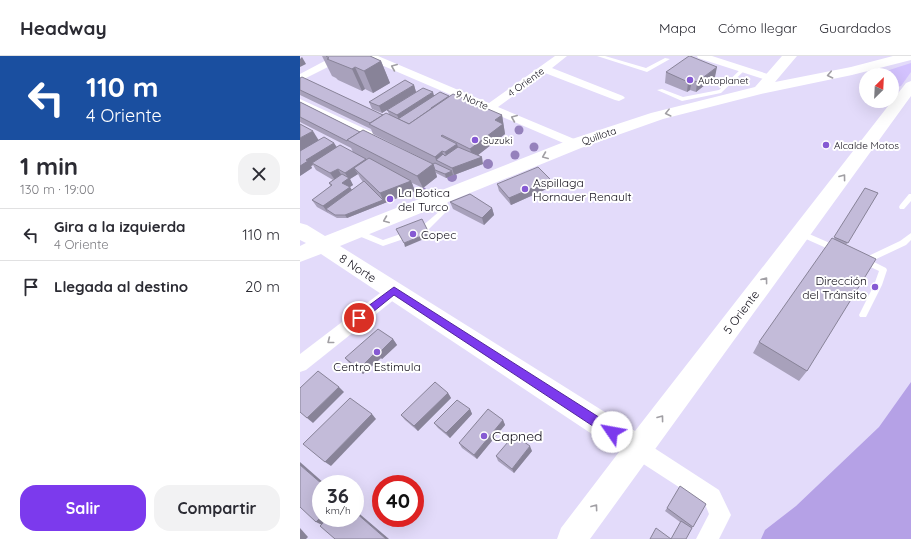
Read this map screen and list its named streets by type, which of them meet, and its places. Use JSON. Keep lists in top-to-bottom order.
{
  "streets": {
    "main road": ["Quillota", "8 Norte", "5 Oriente"],
    "street": ["4 Oriente", "9 Norte"]
  },
  "crossings": [
    ["4 Oriente", "9 Norte"],
    ["9 Norte", "Quillota"],
    ["Quillota", "8 Norte"],
    ["8 Norte", "5 Oriente"]
  ],
  "one_way": ["Quillota", "5 Oriente"],
  "places": [
    "Autoplanet",
    "Suzuki",
    "Alcalde Motos",
    "Aspillaga Hornauer Renault",
    "La Botica del Turco",
    "Copec",
    "Dirección del Tránsito",
    "Centro Estimula",
    "Capned"
  ],
  "north": "top right",
  "page": {
    "header": "Headway",
    "nav": ["Mapa", "Cómo llegar", "Guardados"],
    "turn": ["110 m", "4 Oriente"],
    "heading": ["1 min", "130 m · 19:00"],
    "list": [
      {
        "name": "Gira a la izquierda",
        "note": "4 Oriente",
        "value": "110 m"
      },
      {
        "name": "Llegada al destino",
        "value": "20 m"
      }
    ],
    "speed": "36 km/h",
    "limit": "40",
    "buttons": ["Salir", "Compartir"]
  }
}
